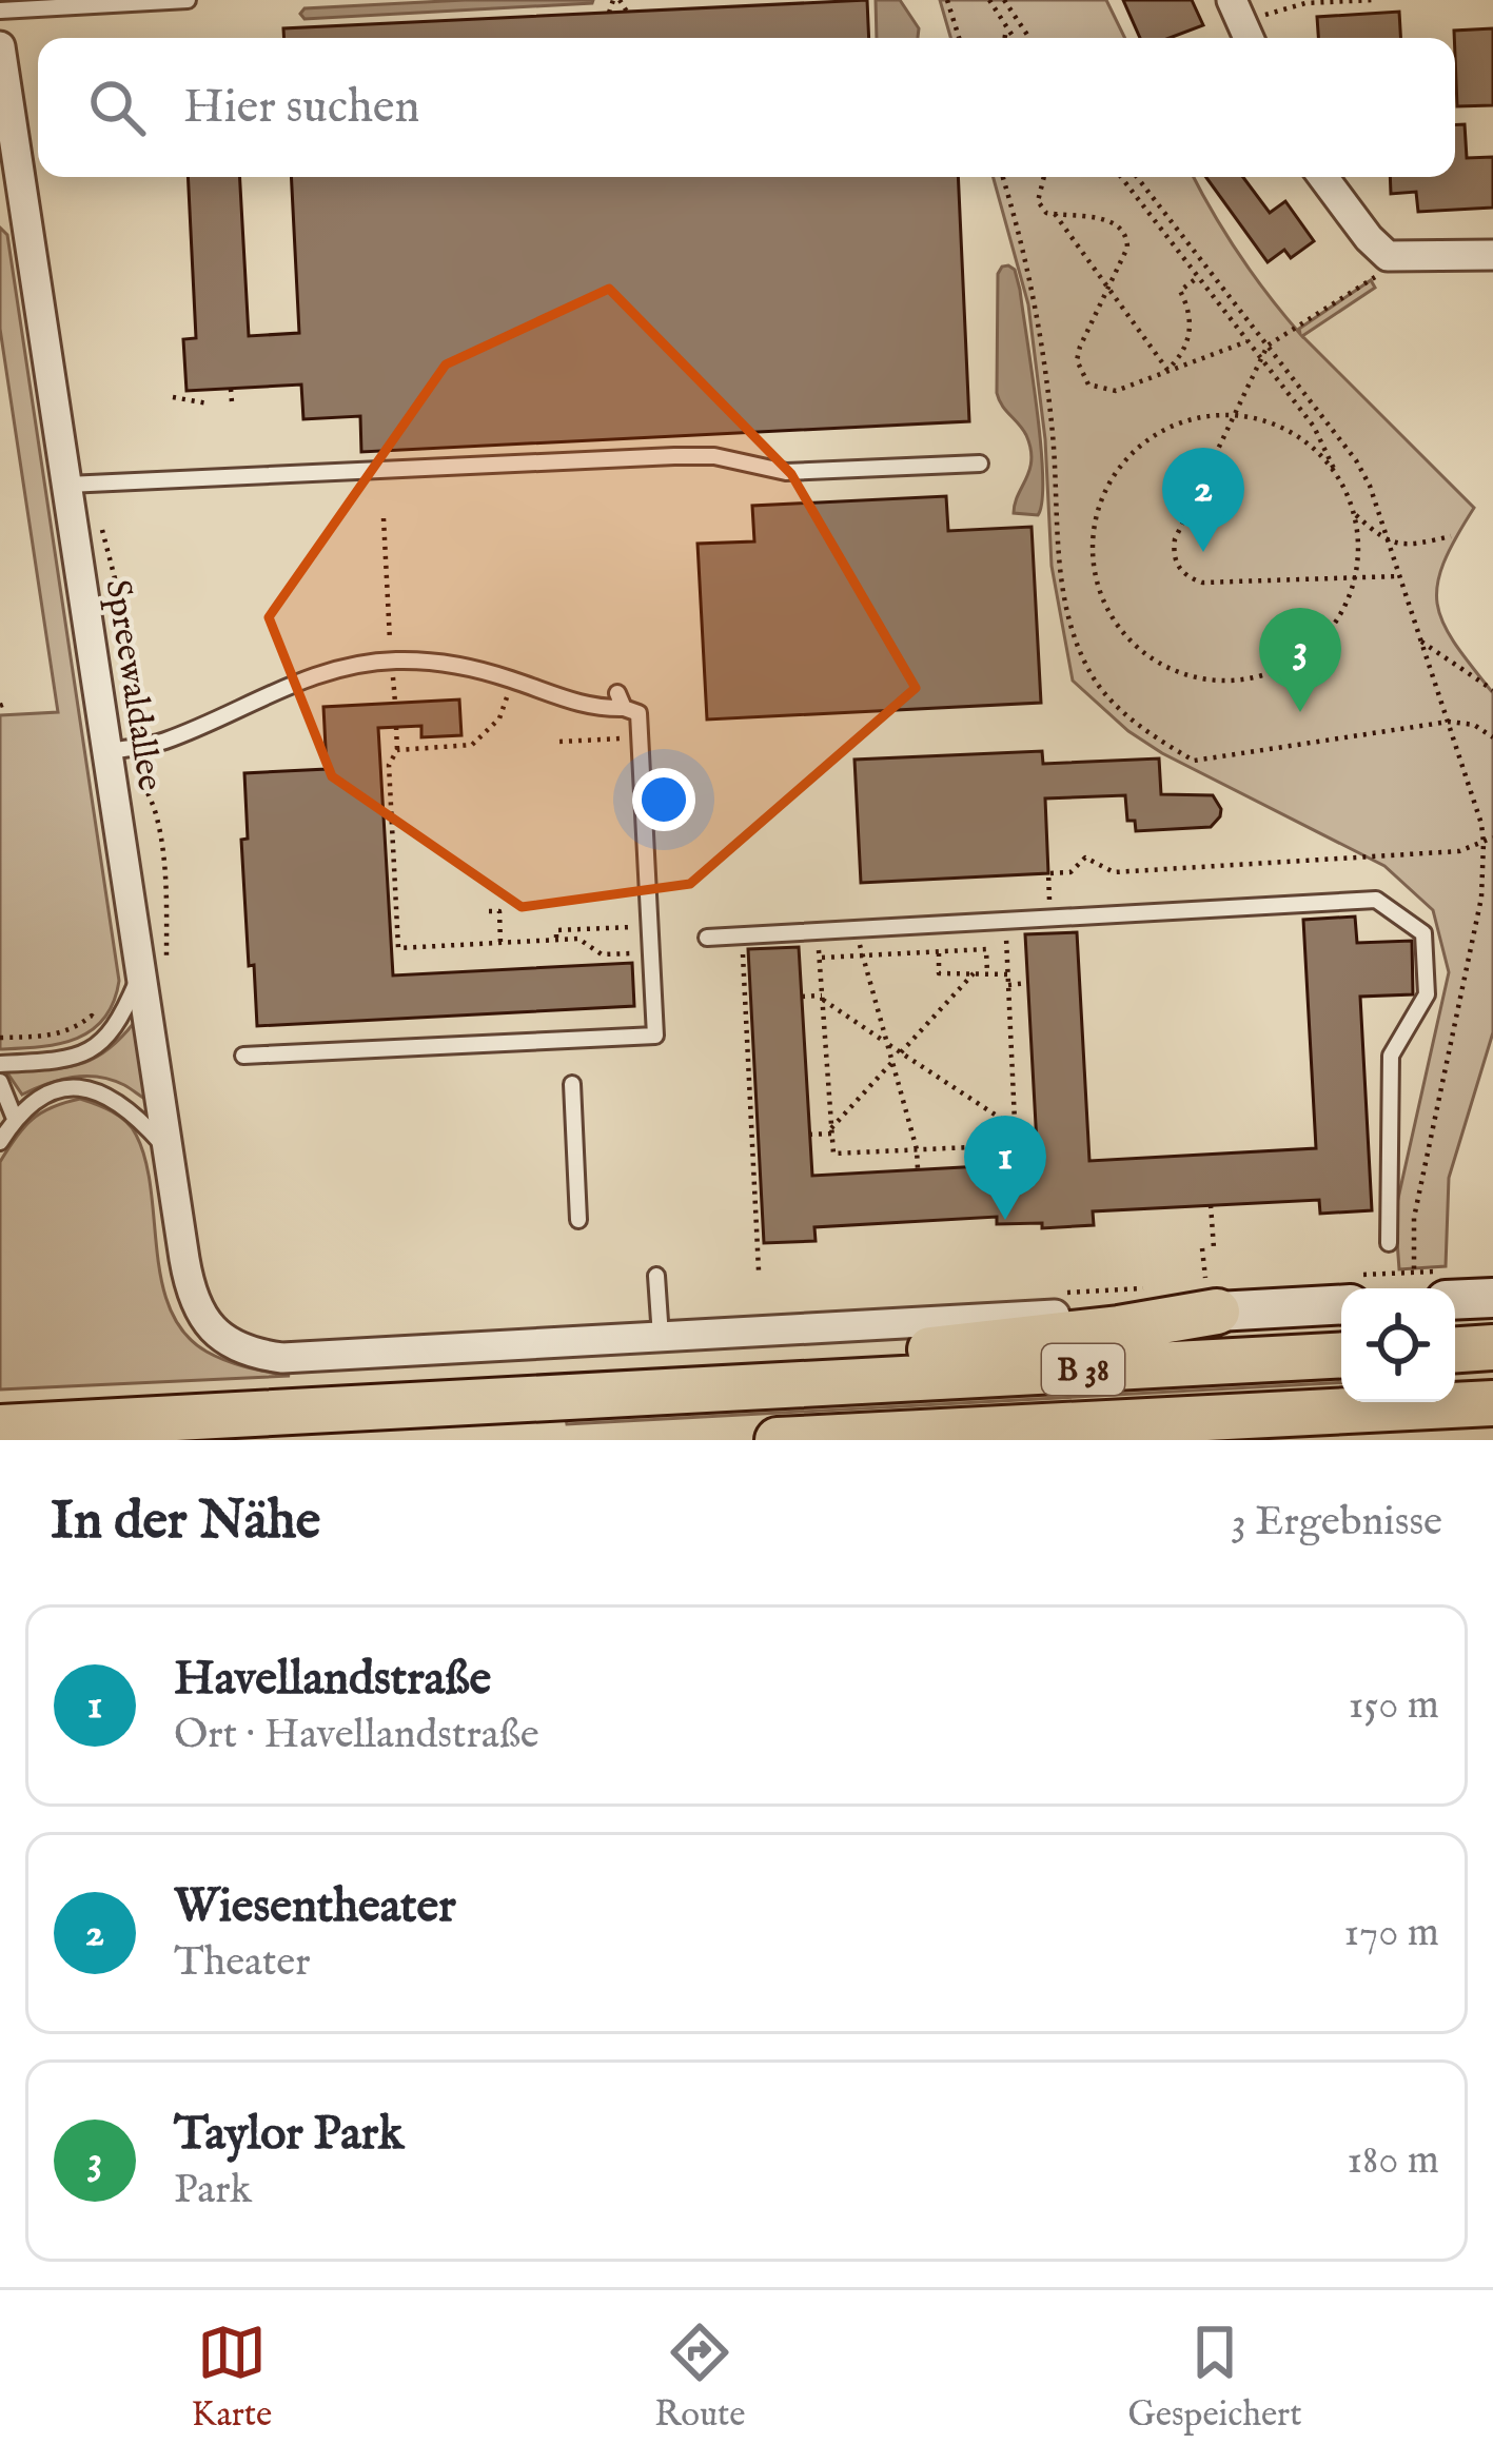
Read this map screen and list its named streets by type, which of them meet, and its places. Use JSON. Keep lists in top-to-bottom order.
{
  "streets": {
    "highway": ["B 38"],
    "street": ["Spreewaldallee"]
  },
  "page": {
    "search": "Hier suchen",
    "pins": ["2", "3", "1"],
    "heading": ["In der Nähe", "3 Ergebnisse"],
    "list": [
      {
        "mark": "1",
        "name": "Havellandstraße",
        "note": "Ort · Havellandstraße",
        "value": "150 m"
      },
      {
        "mark": "2",
        "name": "Wiesentheater",
        "note": "Theater",
        "value": "170 m"
      },
      {
        "mark": "3",
        "name": "Taylor Park",
        "note": "Park",
        "value": "180 m"
      }
    ],
    "nav": ["Karte", "Route", "Gespeichert"]
  }
}
